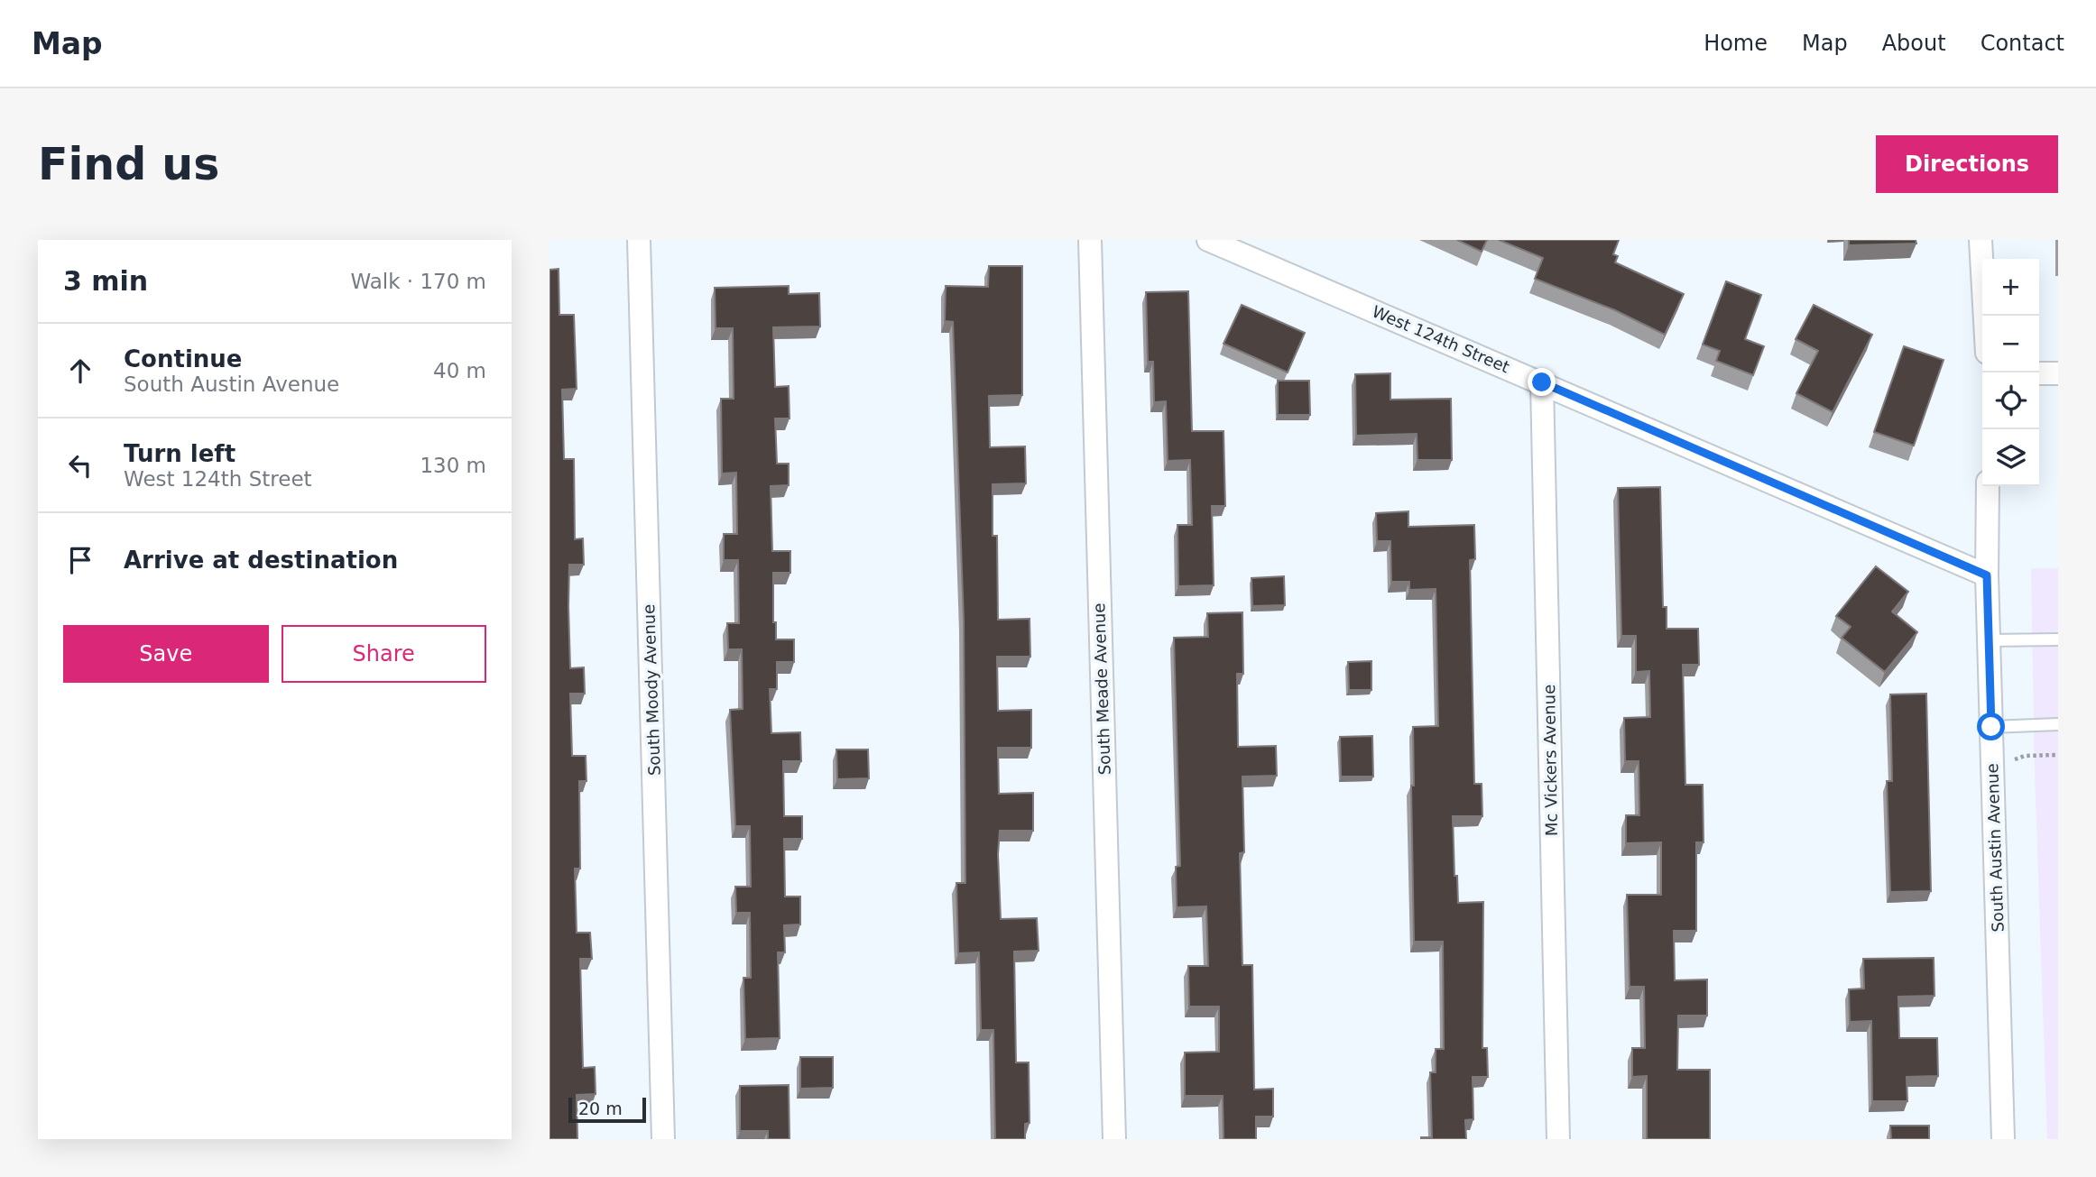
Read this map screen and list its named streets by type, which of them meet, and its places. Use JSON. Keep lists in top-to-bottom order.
{
  "streets": {
    "street": [
      "West 124th Street",
      "South Meade Avenue",
      "South Moody Avenue",
      "Mc Vickers Avenue",
      "South Austin Avenue"
    ]
  },
  "crossings": [
    ["West 124th Street", "Mc Vickers Avenue"],
    ["West 124th Street", "South Austin Avenue"]
  ],
  "scale_bar": "20 m",
  "page": {
    "header": "Map",
    "nav": [
      "Home",
      "Map",
      "About",
      "Contact"
    ],
    "buttons": [
      "Directions",
      ["Save", "Share"]
    ],
    "title": "Find us",
    "heading": ["3 min", "Walk · 170 m"],
    "map_buttons": ["+", "−"],
    "list": [
      ["Continue", "South Austin Avenue", "40 m"],
      ["Turn left", "West 124th Street", "130 m"],
      "Arrive at destination"
    ],
    "scale": "20 m"
  }
}
